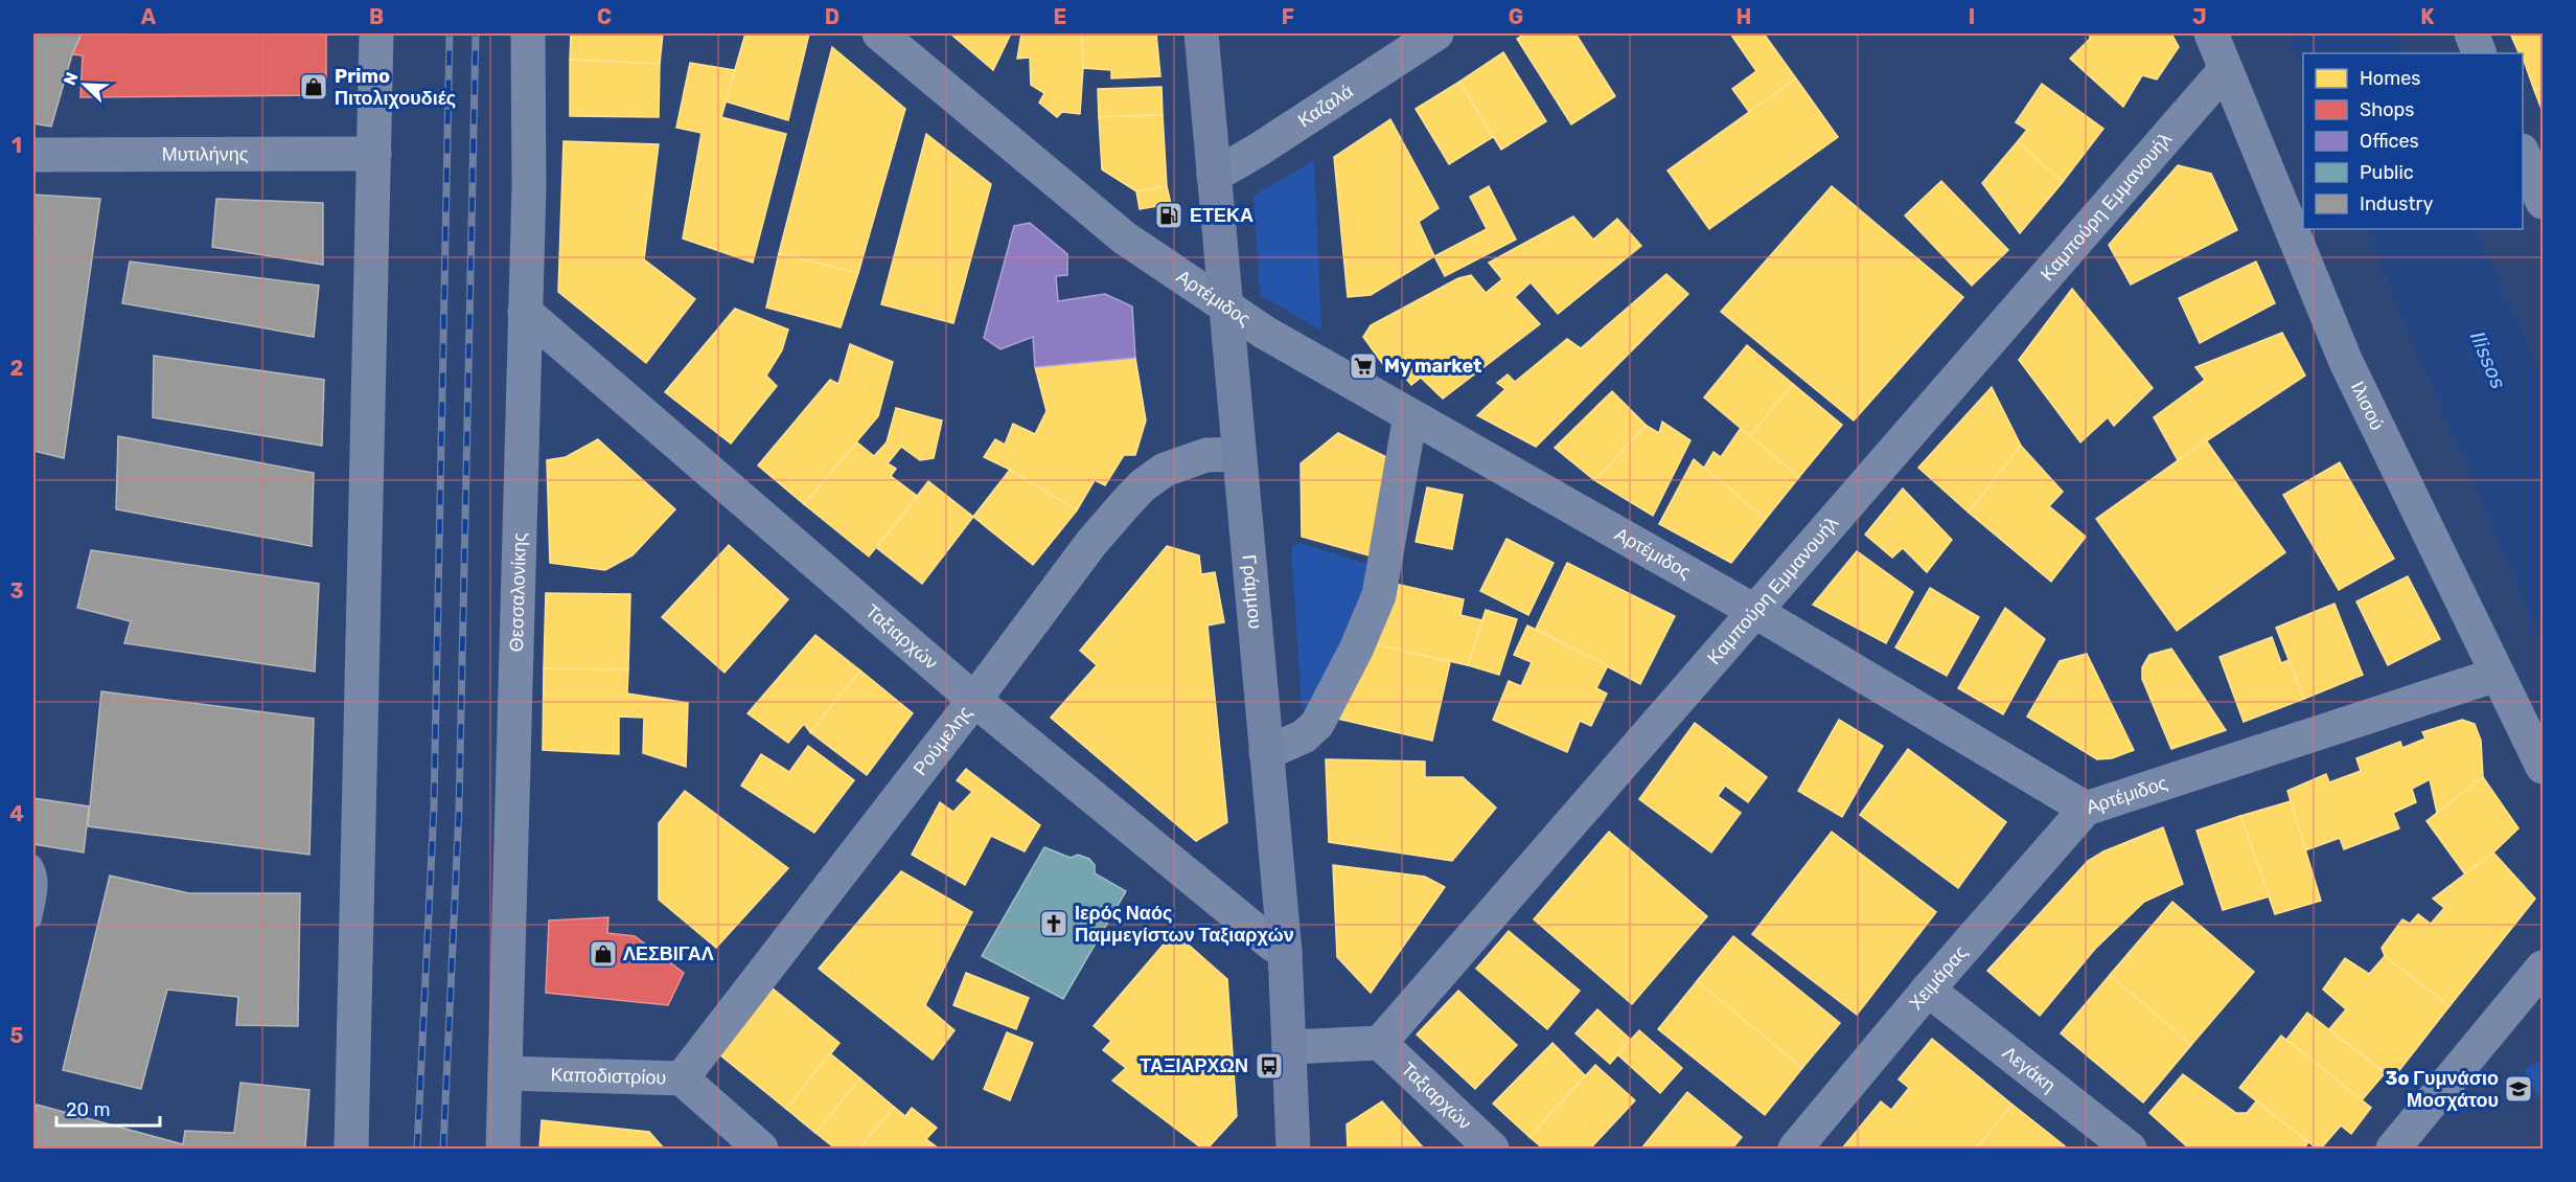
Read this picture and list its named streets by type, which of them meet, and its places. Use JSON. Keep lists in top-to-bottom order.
{
  "streets": {
    "street": [
      "Καζαλά",
      "Μυτιλήνης",
      "Καμπούρη Εμμανουήλ",
      "Αρτέμιδος",
      "Ιλισού",
      "Θεσσαλονίκης",
      "Γράμμου",
      "Ταξιαρχών",
      "Ρούμελης",
      "Χειμάρας",
      "Λεγάκη",
      "Καποδιστρίου"
    ]
  },
  "crossings": [
    ["Καζαλά", "Γράμμου"],
    ["Καμπούρη Εμμανουήλ", "Αρτέμιδος"],
    ["Καμπούρη Εμμανουήλ", "Ιλισού"],
    ["Καμπούρη Εμμανουήλ", "Ταξιαρχών"],
    ["Αρτέμιδος", "Ιλισού"],
    ["Αρτέμιδος", "Γράμμου"],
    ["Αρτέμιδος", "Χειμάρας"],
    ["Θεσσαλονίκης", "Ταξιαρχών"],
    ["Θεσσαλονίκης", "Καποδιστρίου"],
    ["Γράμμου", "Ταξιαρχών"],
    ["Γράμμου", "Ρούμελης"],
    ["Ταξιαρχών", "Ρούμελης"],
    ["Ρούμελης", "Καποδιστρίου"],
    ["Χειμάρας", "Λεγάκη"]
  ],
  "water": ["Ilissos"],
  "places": {
    "shop": ["Primo Πιτολιχουδιές", "ΛΕΣΒΙΓΑΛ"],
    "fuel station": ["ΕΤΕΚΑ"],
    "supermarket": ["My market"],
    "church": ["Ιερός Ναός Παμμεγίστων Ταξιαρχών"],
    "bus stop": ["ΤΑΞΙΑΡΧΩΝ"],
    "school or university": ["3o Γυμνάσιο Μοσχάτου"]
  },
  "legend": [
    "Homes",
    "Shops",
    "Offices",
    "Public",
    "Industry"
  ],
  "scale_bar": "20 m",
  "north": "top left",
  "grid": {
    "columns": [
      "A",
      "B",
      "C",
      "D",
      "E",
      "F",
      "G",
      "H",
      "I",
      "J",
      "K"
    ],
    "rows": [
      "1",
      "2",
      "3",
      "4",
      "5"
    ]
  }
}
